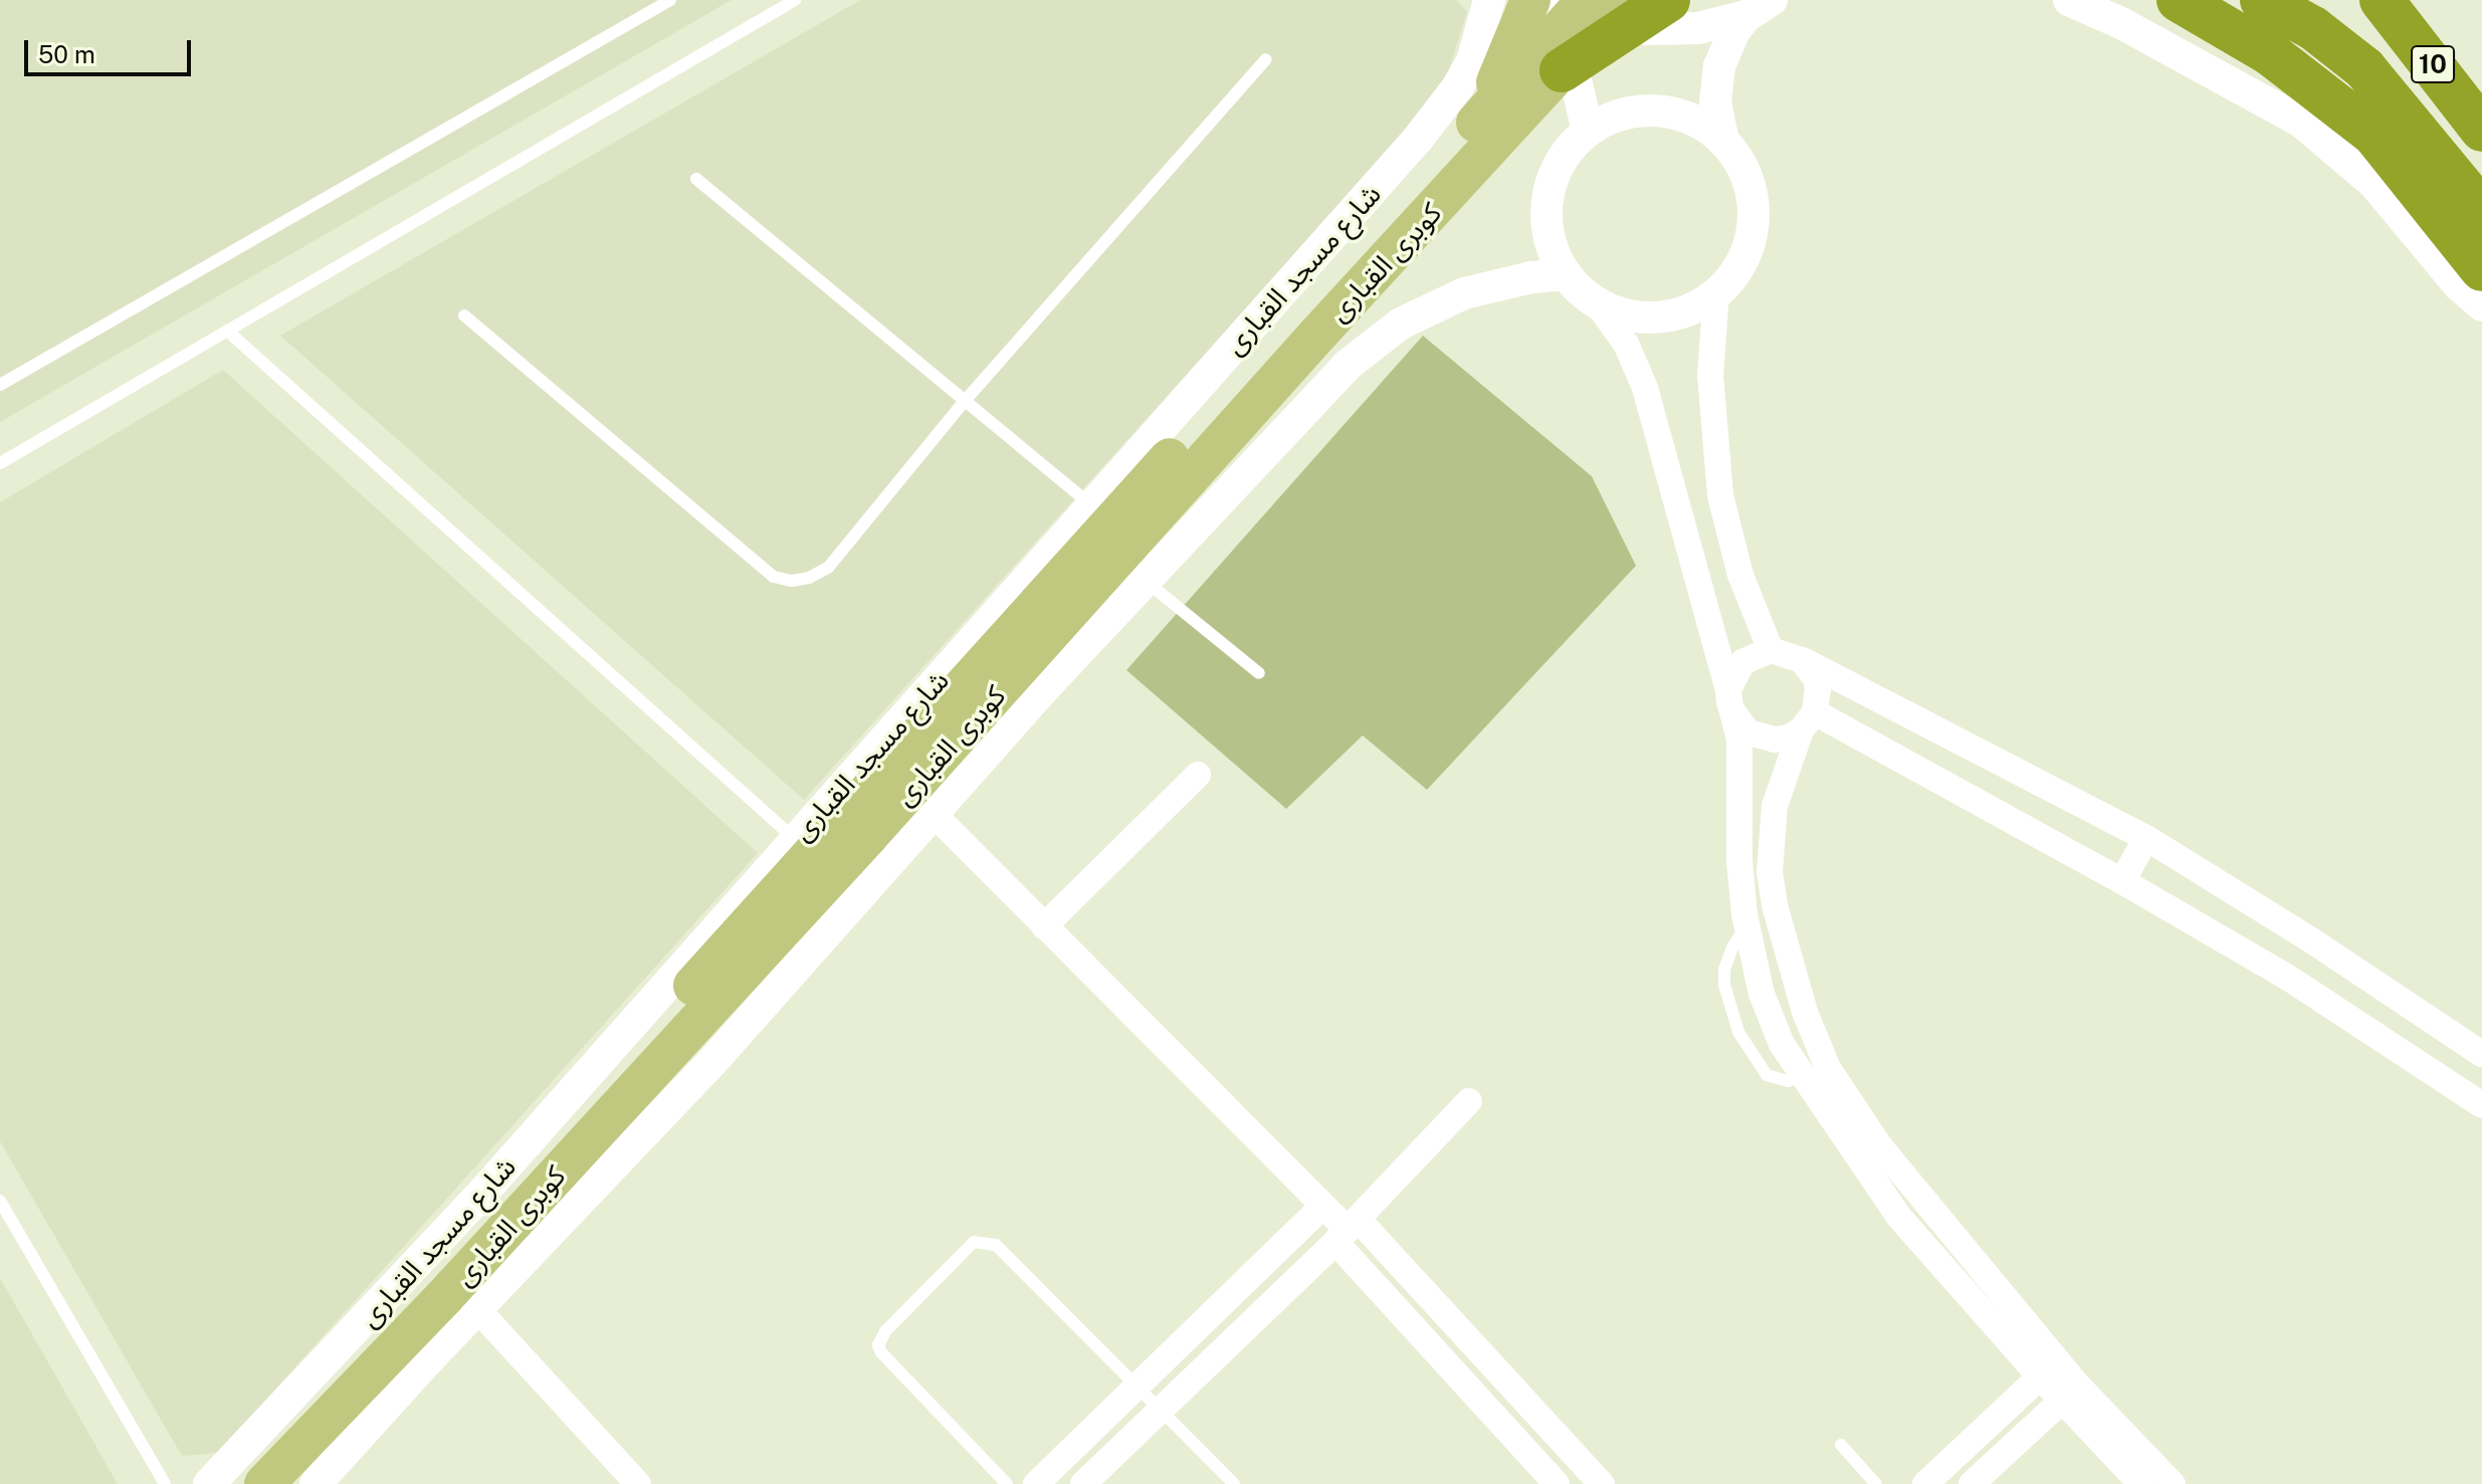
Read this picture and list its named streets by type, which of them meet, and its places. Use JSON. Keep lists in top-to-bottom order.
{
  "streets": {
    "highway": ["10"],
    "main road": ["كوبرى القبارى"],
    "street": ["شارع مسجد القبارى"]
  },
  "scale_bar": "50 m"
}
